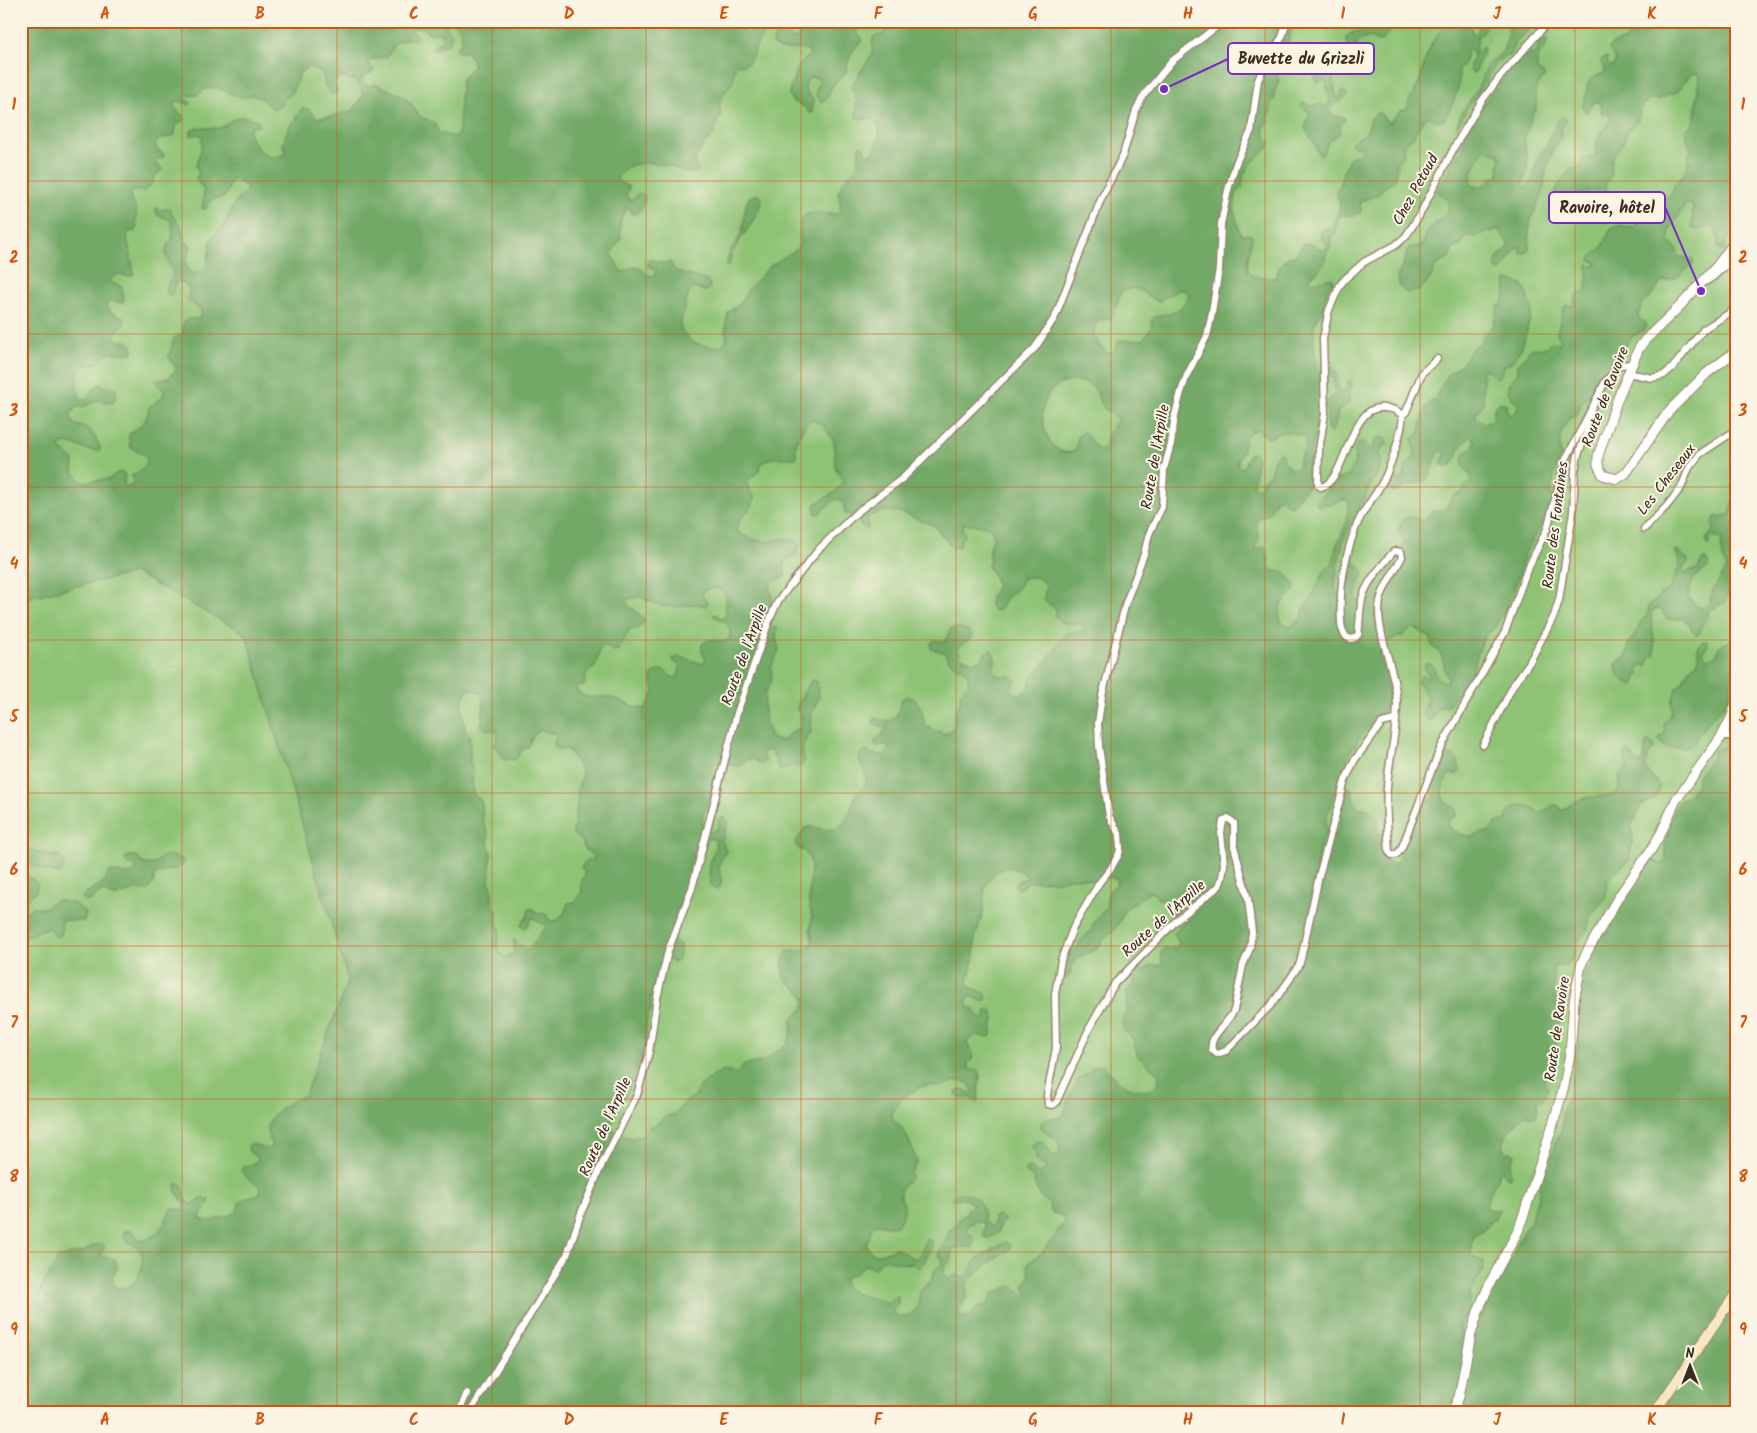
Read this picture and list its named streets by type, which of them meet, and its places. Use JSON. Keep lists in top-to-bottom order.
{
  "streets": {
    "street": [
      "Chez Petoud",
      "Route de Ravoire",
      "Route de l'Arpille",
      "Les Cheseaux",
      "Route des Fontaines"
    ]
  },
  "places": ["Buvette du Grizzli", "Ravoire, hôtel"],
  "north": "top",
  "grid": {
    "columns": [
      "A",
      "B",
      "C",
      "D",
      "E",
      "F",
      "G",
      "H",
      "I",
      "J",
      "K"
    ],
    "rows": [
      "1",
      "2",
      "3",
      "4",
      "5",
      "6",
      "7",
      "8",
      "9"
    ]
  }
}
